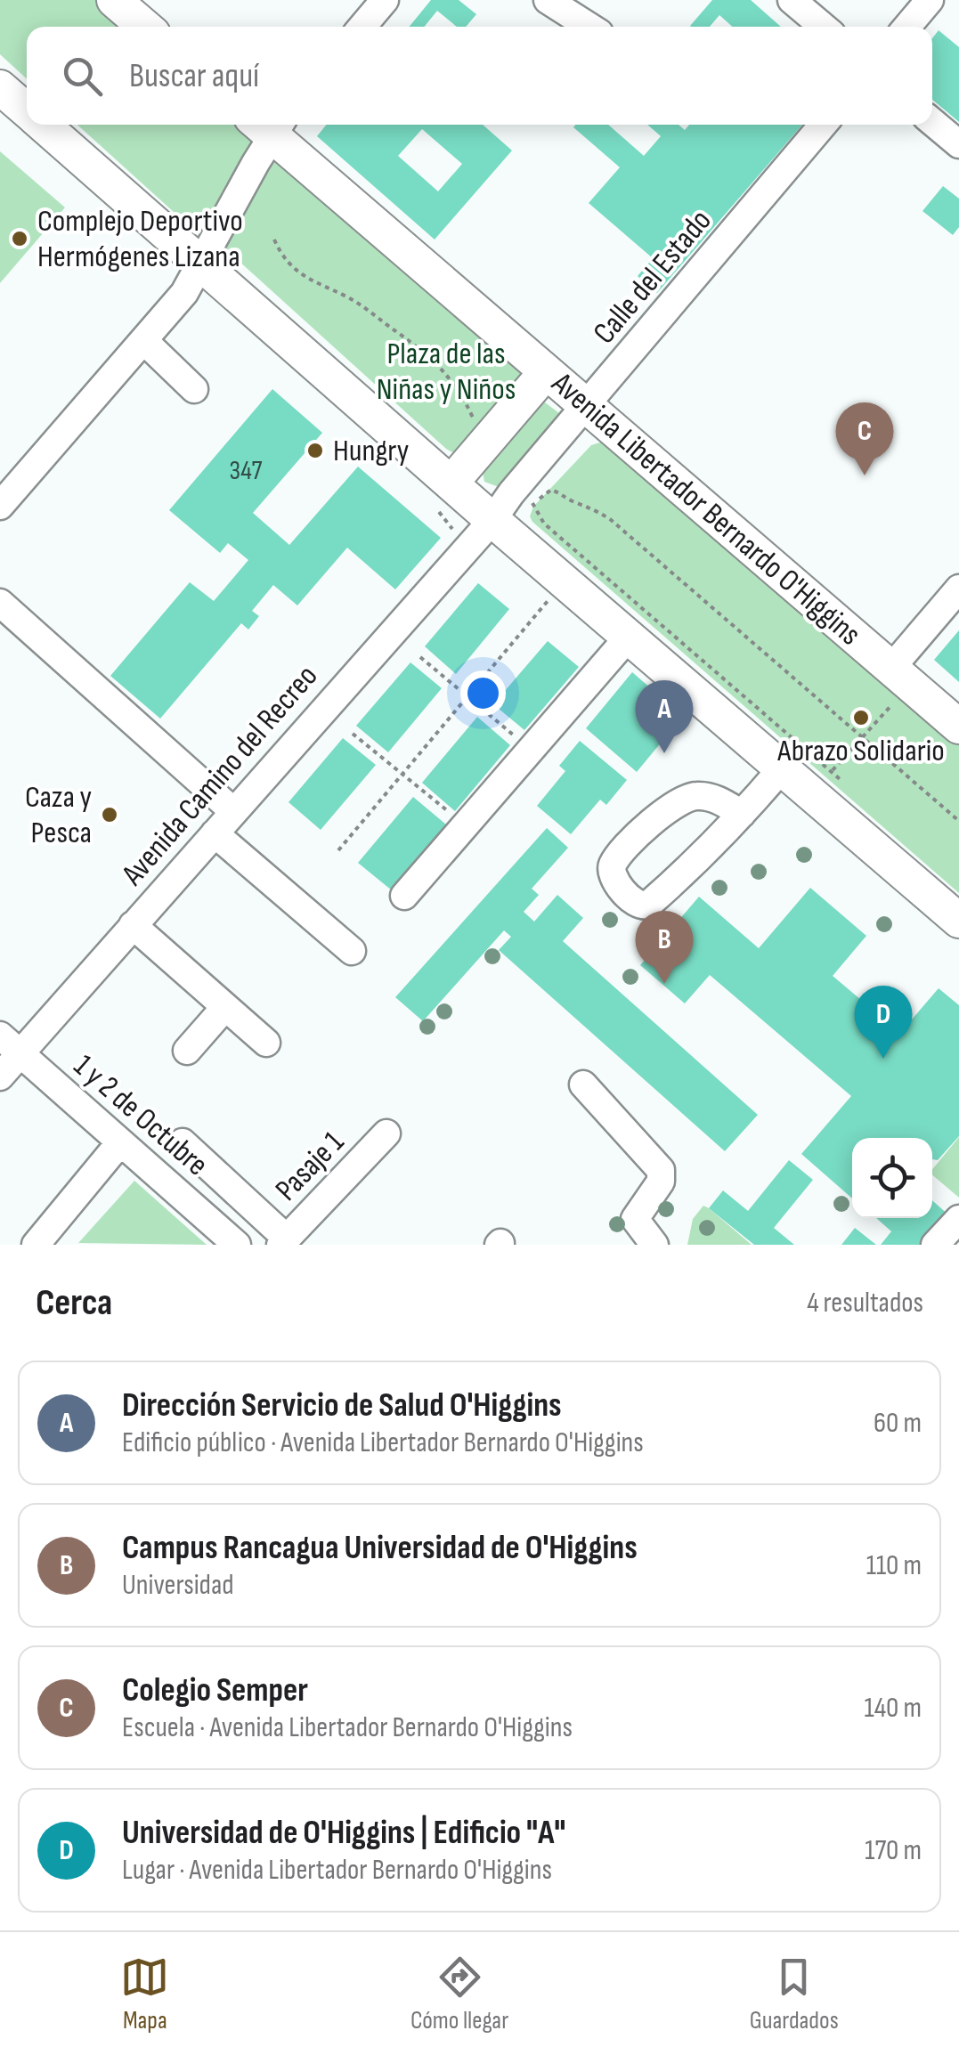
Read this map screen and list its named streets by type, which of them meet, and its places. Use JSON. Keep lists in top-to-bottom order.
{
  "streets": {
    "main road": ["Avenida Libertador Bernardo O'Higgins"],
    "street": [
      "Calle del Estado",
      "Avenida Camino del Recreo",
      "1 y 2 de Octubre",
      "Pasaje 1"
    ]
  },
  "crossings": [
    ["Calle del Estado", "Avenida Libertador Bernardo O'Higgins"],
    ["Calle del Estado", "Avenida Camino del Recreo"],
    ["Avenida Camino del Recreo", "1 y 2 de Octubre"]
  ],
  "parks": ["Plaza de las Niñas y Niños"],
  "places": [
    "Complejo Deportivo Hermógenes Lizana",
    "Hungry",
    "Abrazo Solidario",
    "Caza y Pesca"
  ],
  "house_numbers": ["347"],
  "page": {
    "search": "Buscar aquí",
    "pins": [
      "C",
      "A",
      "B",
      "D"
    ],
    "heading": ["Cerca", "4 resultados"],
    "list": [
      {
        "mark": "A",
        "name": "Dirección Servicio de Salud O'Higgins",
        "note": "Edificio público · Avenida Libertador Bernardo O'Higgins",
        "value": "60 m"
      },
      {
        "mark": "B",
        "name": "Campus Rancagua Universidad de O'Higgins",
        "note": "Universidad",
        "value": "110 m"
      },
      {
        "mark": "C",
        "name": "Colegio Semper",
        "note": "Escuela · Avenida Libertador Bernardo O'Higgins",
        "value": "140 m"
      },
      {
        "mark": "D",
        "name": "Universidad de O'Higgins | Edificio \"A\"",
        "note": "Lugar · Avenida Libertador Bernardo O'Higgins",
        "value": "170 m"
      }
    ],
    "nav": ["Mapa", "Cómo llegar", "Guardados"]
  }
}
